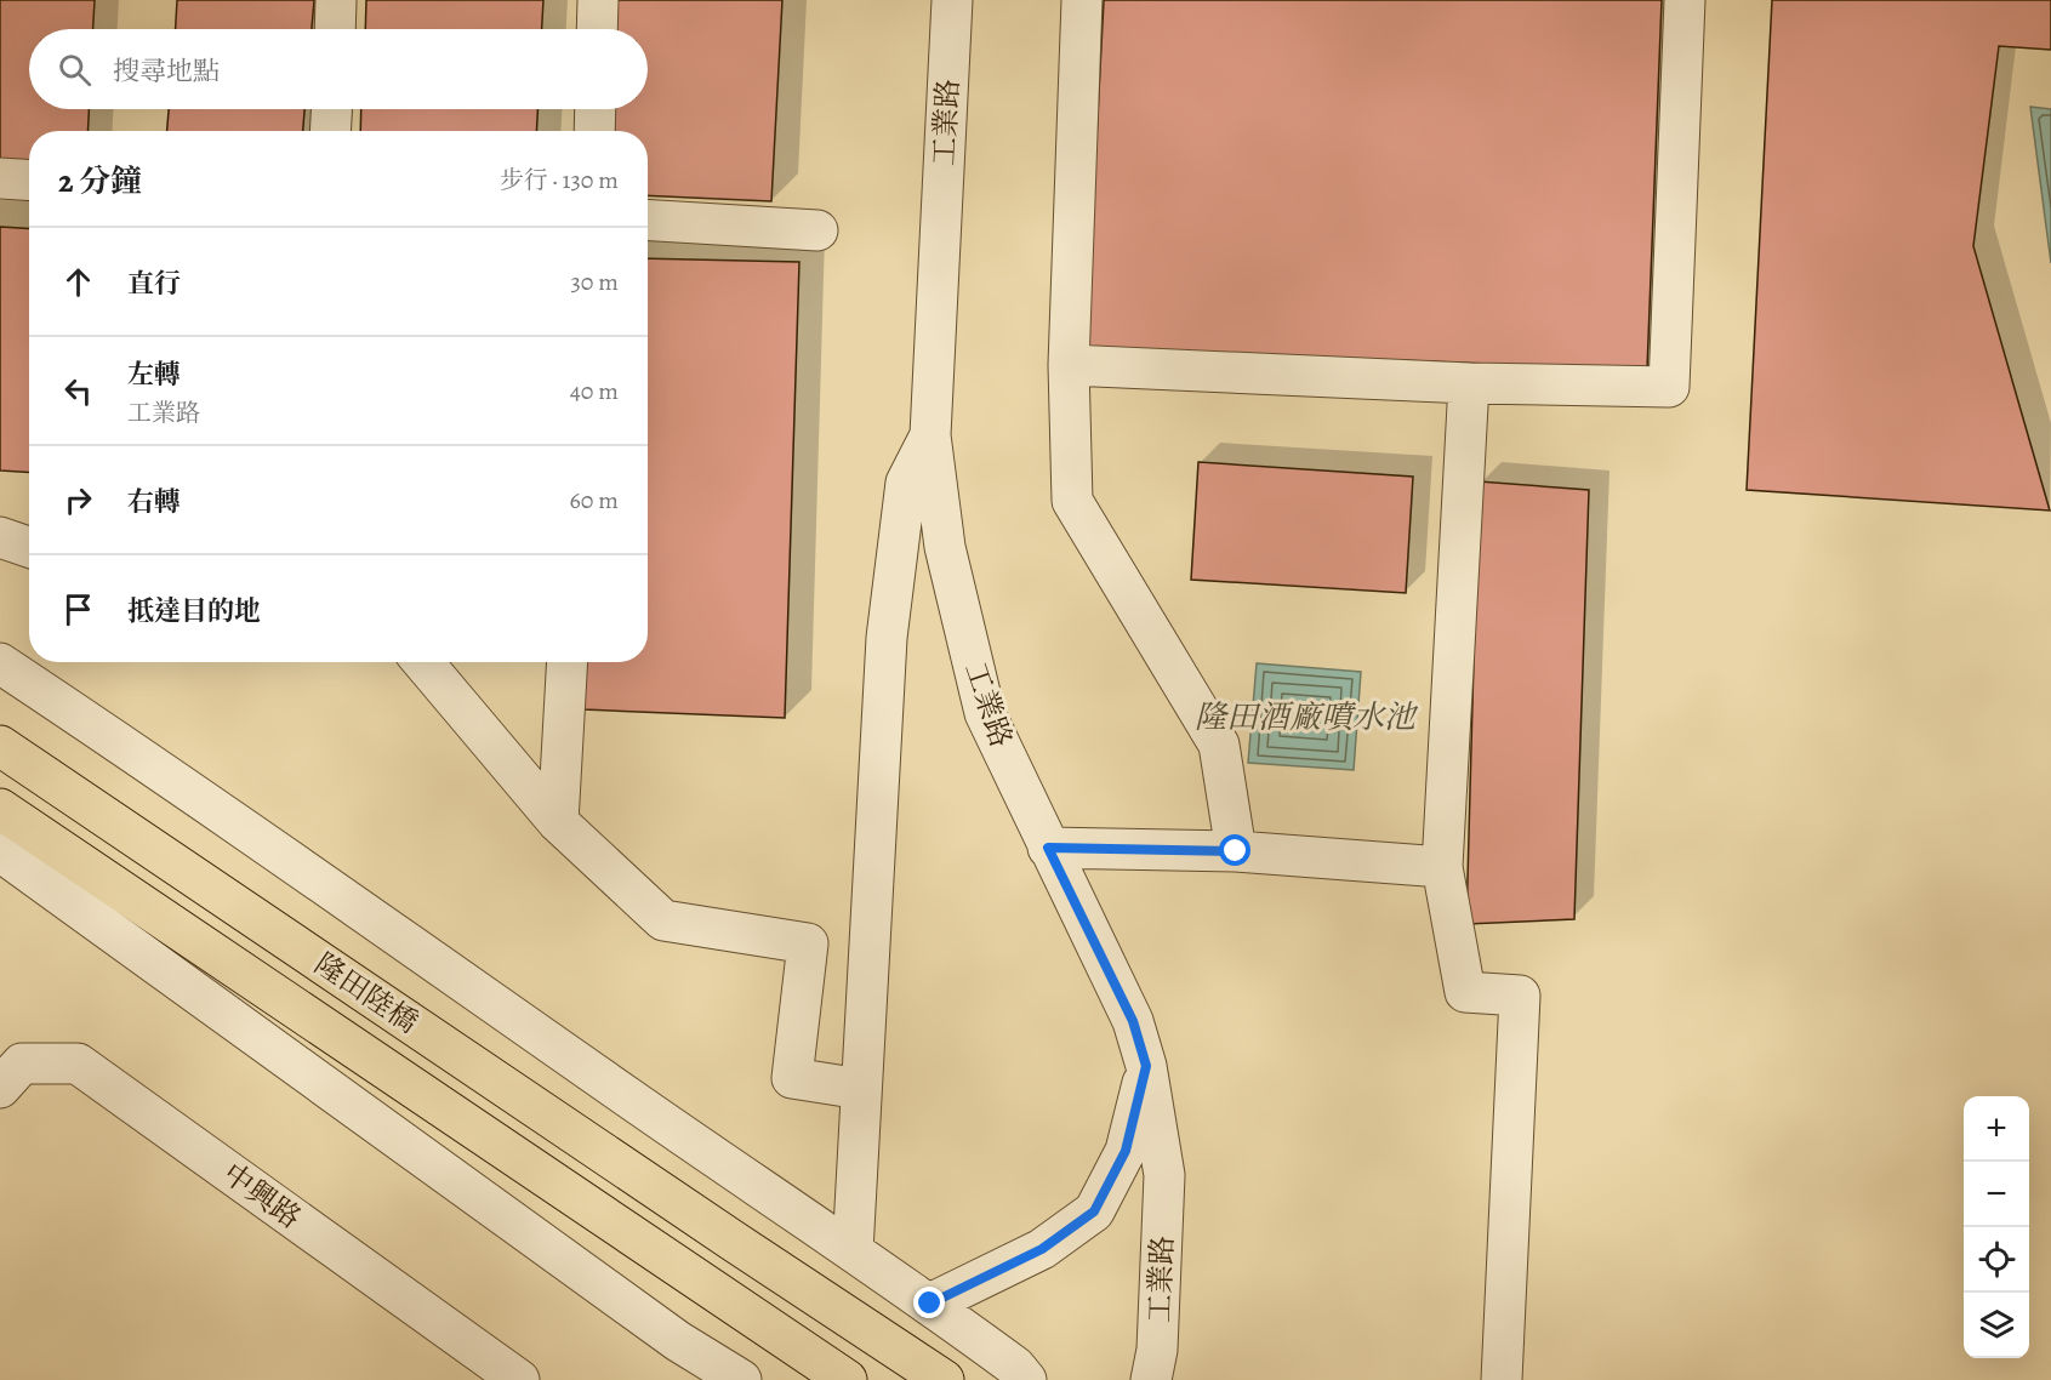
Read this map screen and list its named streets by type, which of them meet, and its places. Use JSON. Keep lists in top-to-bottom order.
{
  "streets": {
    "main road": ["隆田陸橋"],
    "street": ["工業路", "中興路"]
  },
  "water": ["隆田酒廠噴水池"],
  "page": {
    "search": "搜尋地點",
    "heading": ["2 分鐘", "步行 · 130 m"],
    "list": [
      ["直行", "30 m"],
      ["左轉", "工業路", "40 m"],
      ["右轉", "60 m"],
      "抵達目的地"
    ],
    "map_buttons": ["+", "−"]
  }
}
